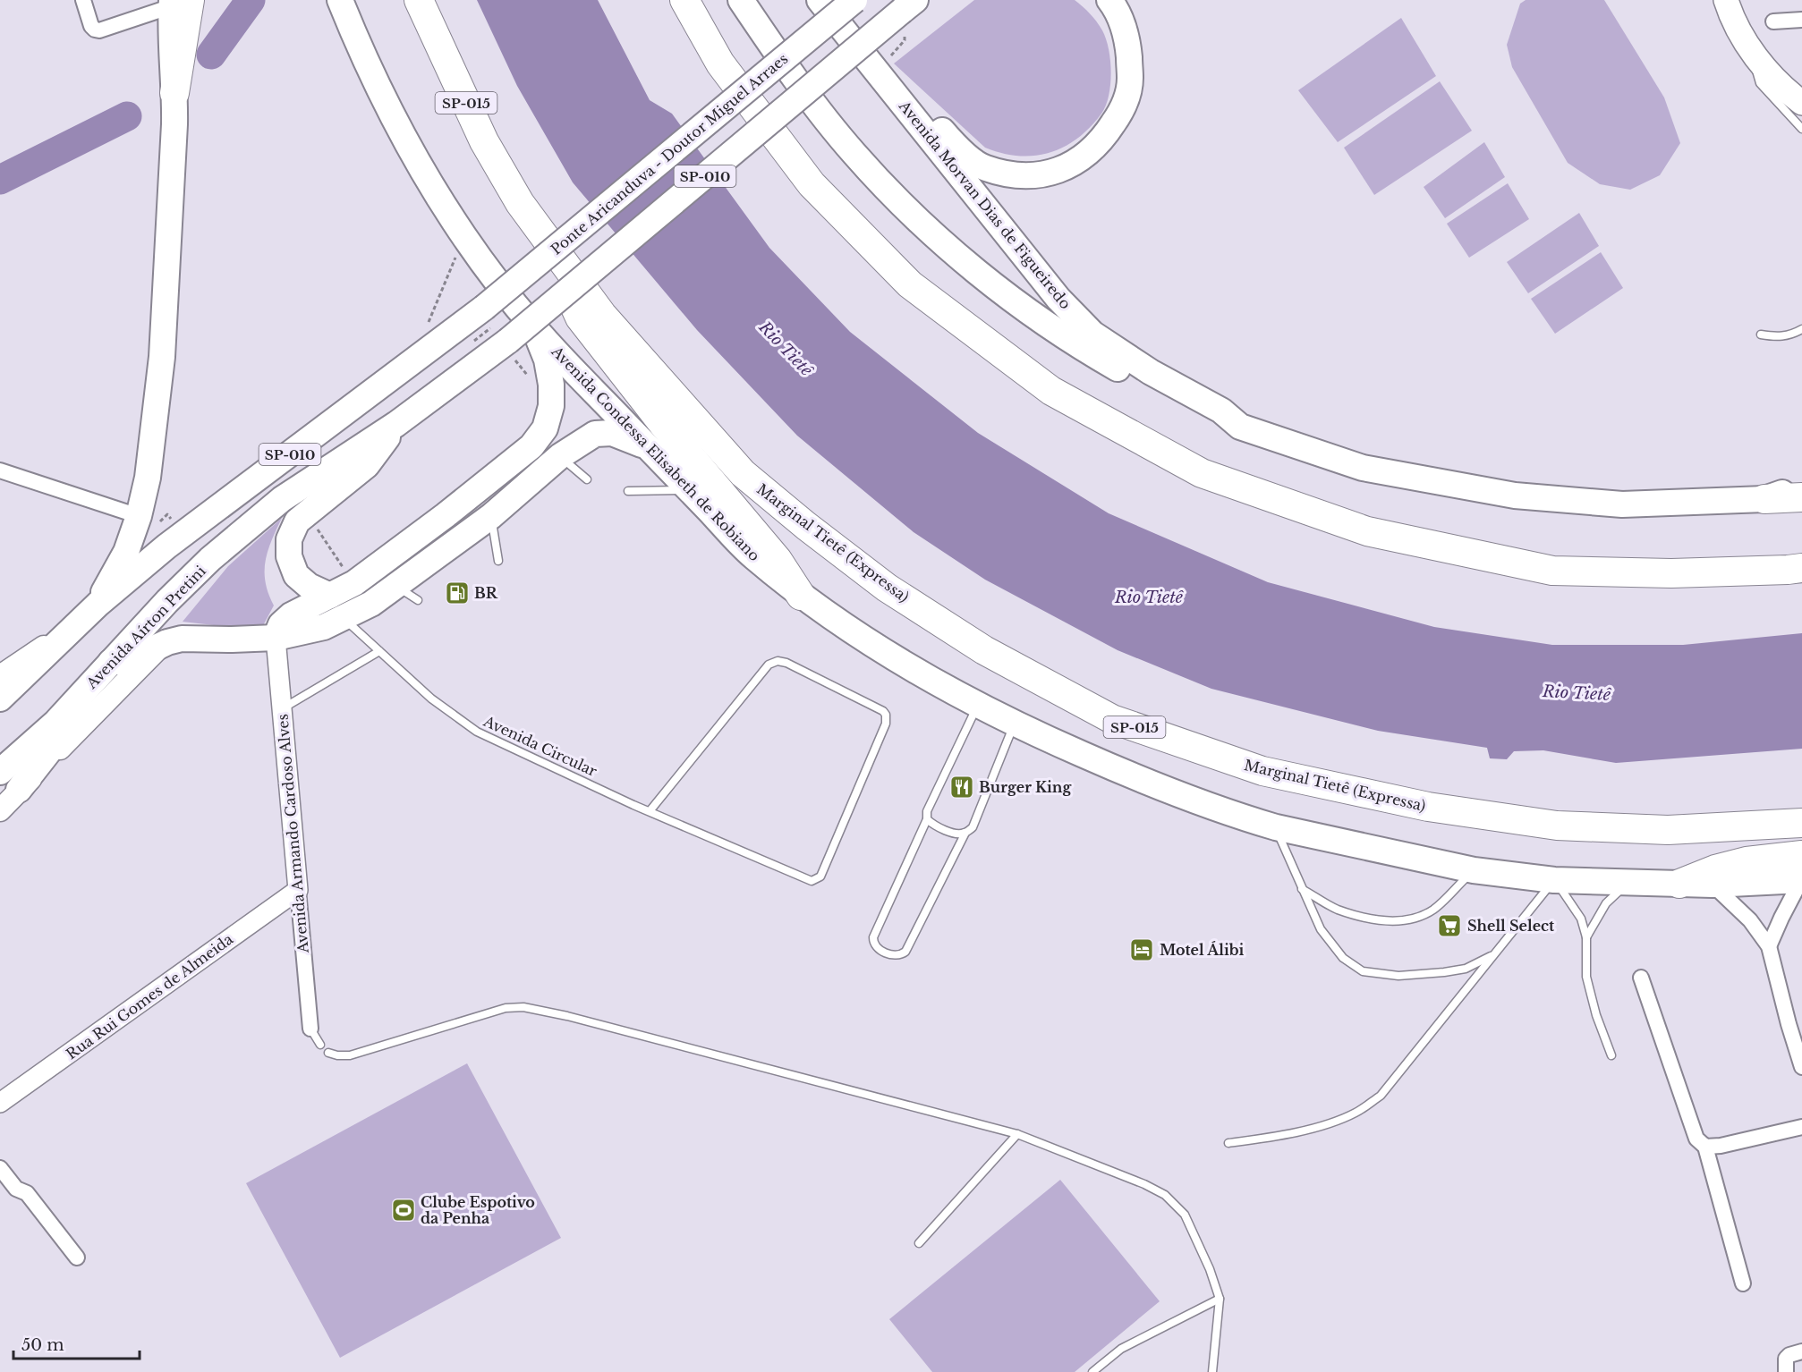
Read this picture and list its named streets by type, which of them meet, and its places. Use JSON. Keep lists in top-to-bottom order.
{
  "streets": {
    "highway": [
      "SP-015",
      "Ponte Aricanduva - Doutor Miguel Arraes",
      "SP-010",
      "Avenida Morvan Dias de Figueiredo",
      "Avenida Condessa Elisabeth de Robiano",
      "Marginal Tietê (Expressa)",
      "Avenida Aírton Pretini"
    ],
    "street": ["Avenida Armando Cardoso Alves", "Rua Rui Gomes de Almeida"],
    "lane": ["Avenida Circular"]
  },
  "crossings": [
    ["SP-015", "Marginal Tietê (Expressa)"],
    ["Ponte Aricanduva - Doutor Miguel Arraes", "SP-010"],
    ["Avenida Armando Cardoso Alves", "Rua Rui Gomes de Almeida"]
  ],
  "water": ["Rio Tietê"],
  "places": {
    "fuel station": ["BR"],
    "restaurant": ["Burger King"],
    "supermarket": ["Shell Select"],
    "hotel": ["Motel Álibi"],
    "sports": ["Clube Espotivo da Penha"]
  },
  "scale_bar": "50 m"
}
